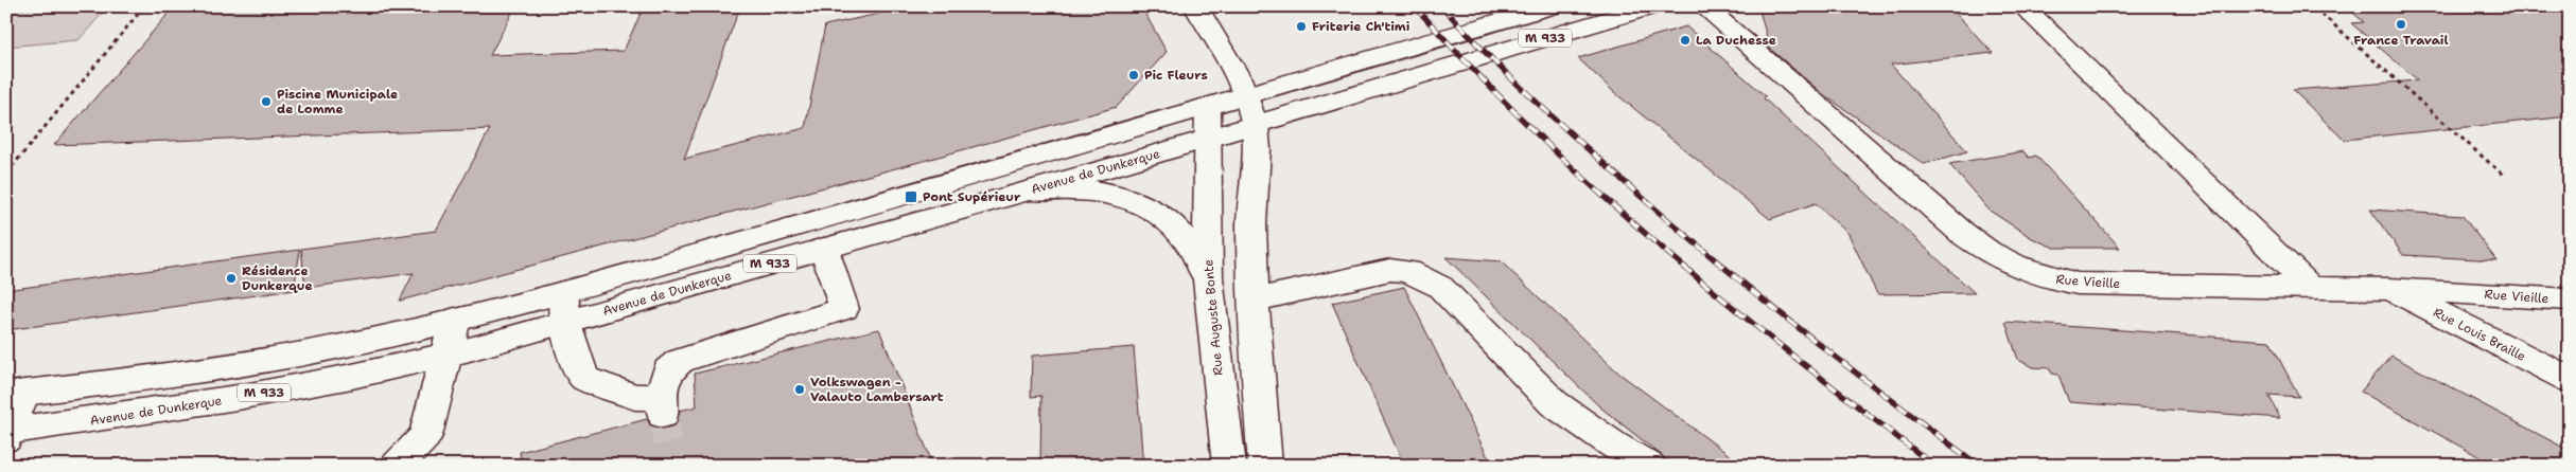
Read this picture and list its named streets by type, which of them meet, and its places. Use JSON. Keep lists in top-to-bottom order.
{
  "streets": {
    "main road": [
      "M 933",
      "Avenue de Dunkerque",
      "Rue Vieille",
      "Rue Auguste Bonte",
      "Rue Louis Braille"
    ]
  },
  "crossings": [
    ["Avenue de Dunkerque", "Rue Auguste Bonte"],
    ["Rue Vieille", "Rue Louis Braille"]
  ],
  "places": {
    "other": [
      "France Travail",
      "Friterie Ch'timi",
      "La Duchesse",
      "Pic Fleurs",
      "Piscine Municipale de Lomme",
      "Résidence Dunkerque",
      "Volkswagen - Valauto Lambersart"
    ],
    "transit": ["Pont Supérieur"]
  }
}
